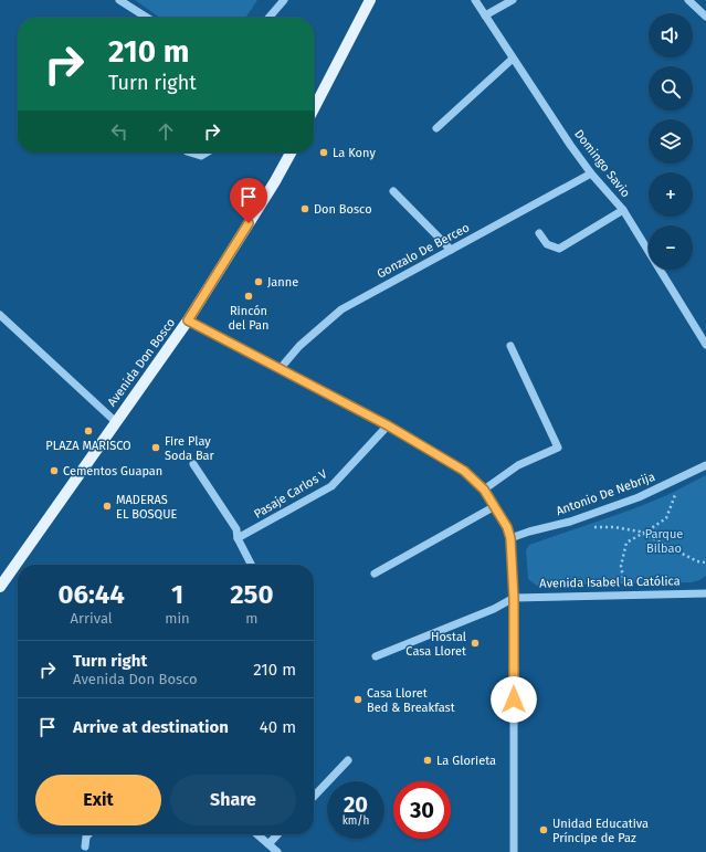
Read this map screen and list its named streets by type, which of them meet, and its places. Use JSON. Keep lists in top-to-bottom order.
{
  "streets": {
    "main road": ["Avenida Don Bosco"],
    "street": [
      "Domingo Savio",
      "Gonzalo De Berceo",
      "Pasaje Carlos V",
      "Antonio De Nebrija",
      "Avenida Isabel la Católica"
    ]
  },
  "crossings": [
    ["Domingo Savio", "Gonzalo De Berceo"]
  ],
  "parks": ["Parque Bilbao"],
  "places": [
    "La Kony",
    "Don Bosco",
    "Janne",
    "Rincón del Pan",
    "PLAZA MARISCO",
    "Fire Play Soda Bar",
    "Cementos Guapan",
    "MADERAS EL BOSQUE",
    "Hostal Casa Lloret",
    "Casa Lloret Bed & Breakfast",
    "La Glorieta",
    "Unidad Educativa Príncipe de Paz"
  ],
  "page": {
    "map_buttons": ["+", "−"],
    "turn": ["210 m", "Turn right"],
    "eta": [
      "06:44",
      "Arrival",
      "1",
      "min",
      "250",
      "m"
    ],
    "list": [
      {
        "name": "Turn right",
        "note": "Avenida Don Bosco",
        "value": "210 m"
      },
      {
        "name": "Arrive at destination",
        "value": "40 m"
      }
    ],
    "buttons": ["Exit", "Share"],
    "speed": "20 km/h",
    "limit": "30"
  }
}
